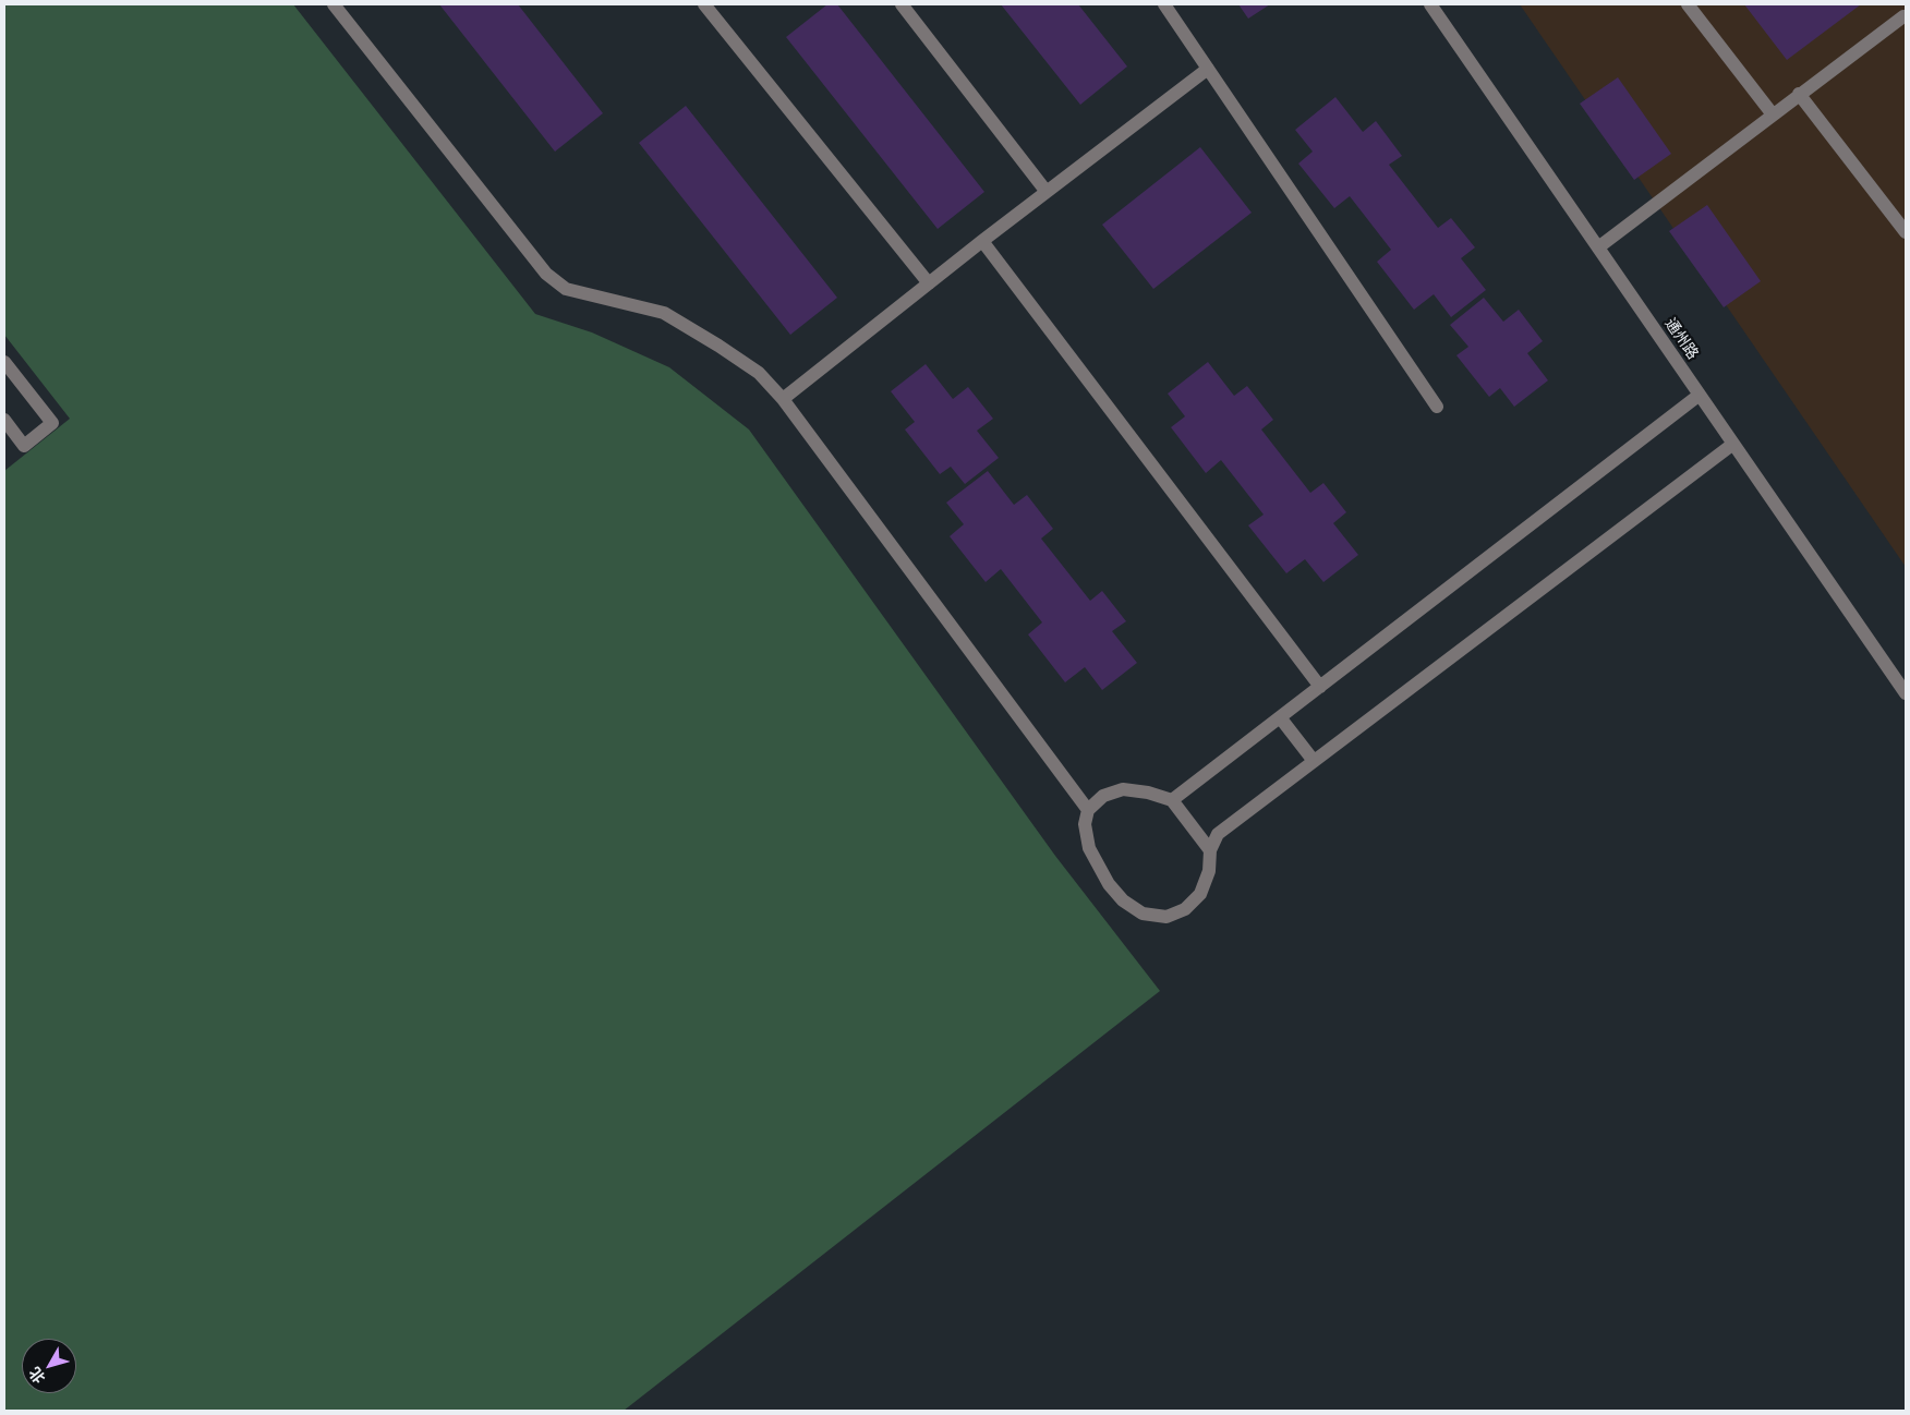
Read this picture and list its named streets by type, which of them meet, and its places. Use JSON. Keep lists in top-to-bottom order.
{
  "streets": {
    "street": ["通州路"]
  },
  "north": "bottom left"
}
